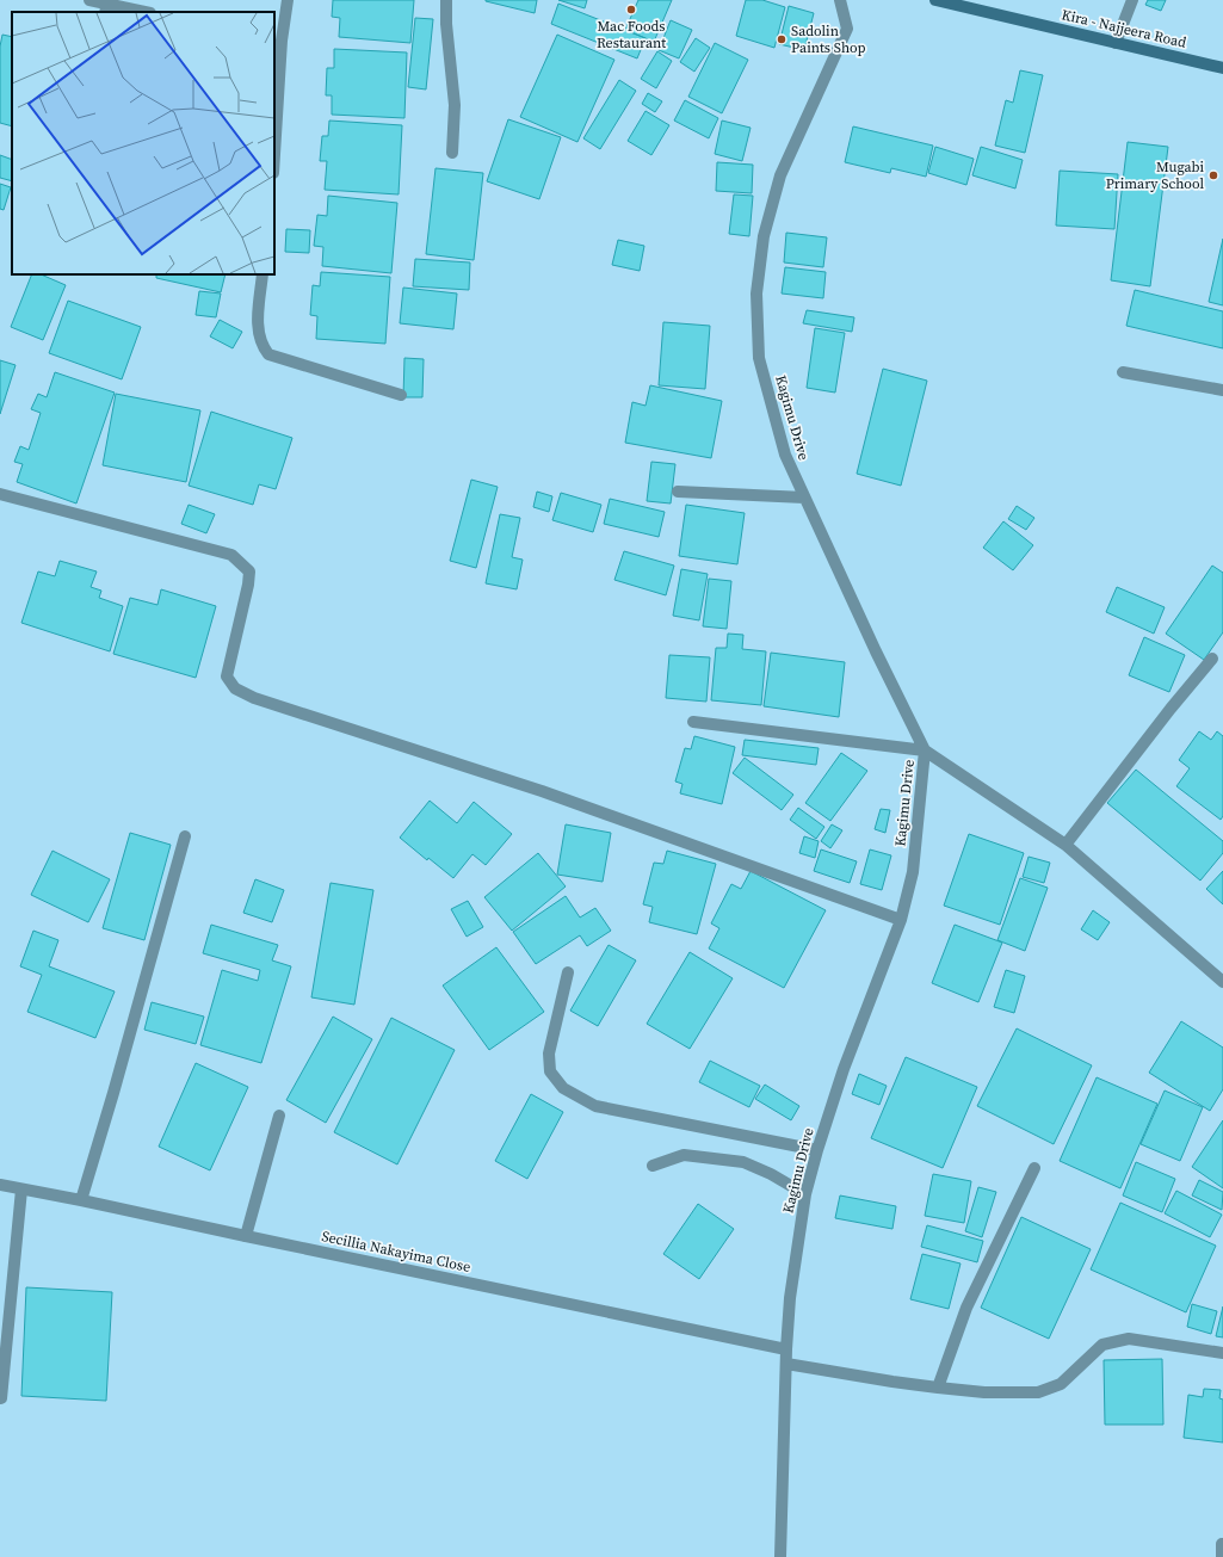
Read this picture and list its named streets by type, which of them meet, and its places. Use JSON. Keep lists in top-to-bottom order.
{
  "streets": {
    "main road": ["Kira - Najjeera Road"],
    "street": ["Kagimu Drive", "Secillia Nakayima Close"]
  },
  "crossings": [
    ["Kagimu Drive", "Secillia Nakayima Close"]
  ],
  "places": ["Mac Foods Restaurant", "Sadolin Paints Shop", "Mugabi Primary School"]
}
